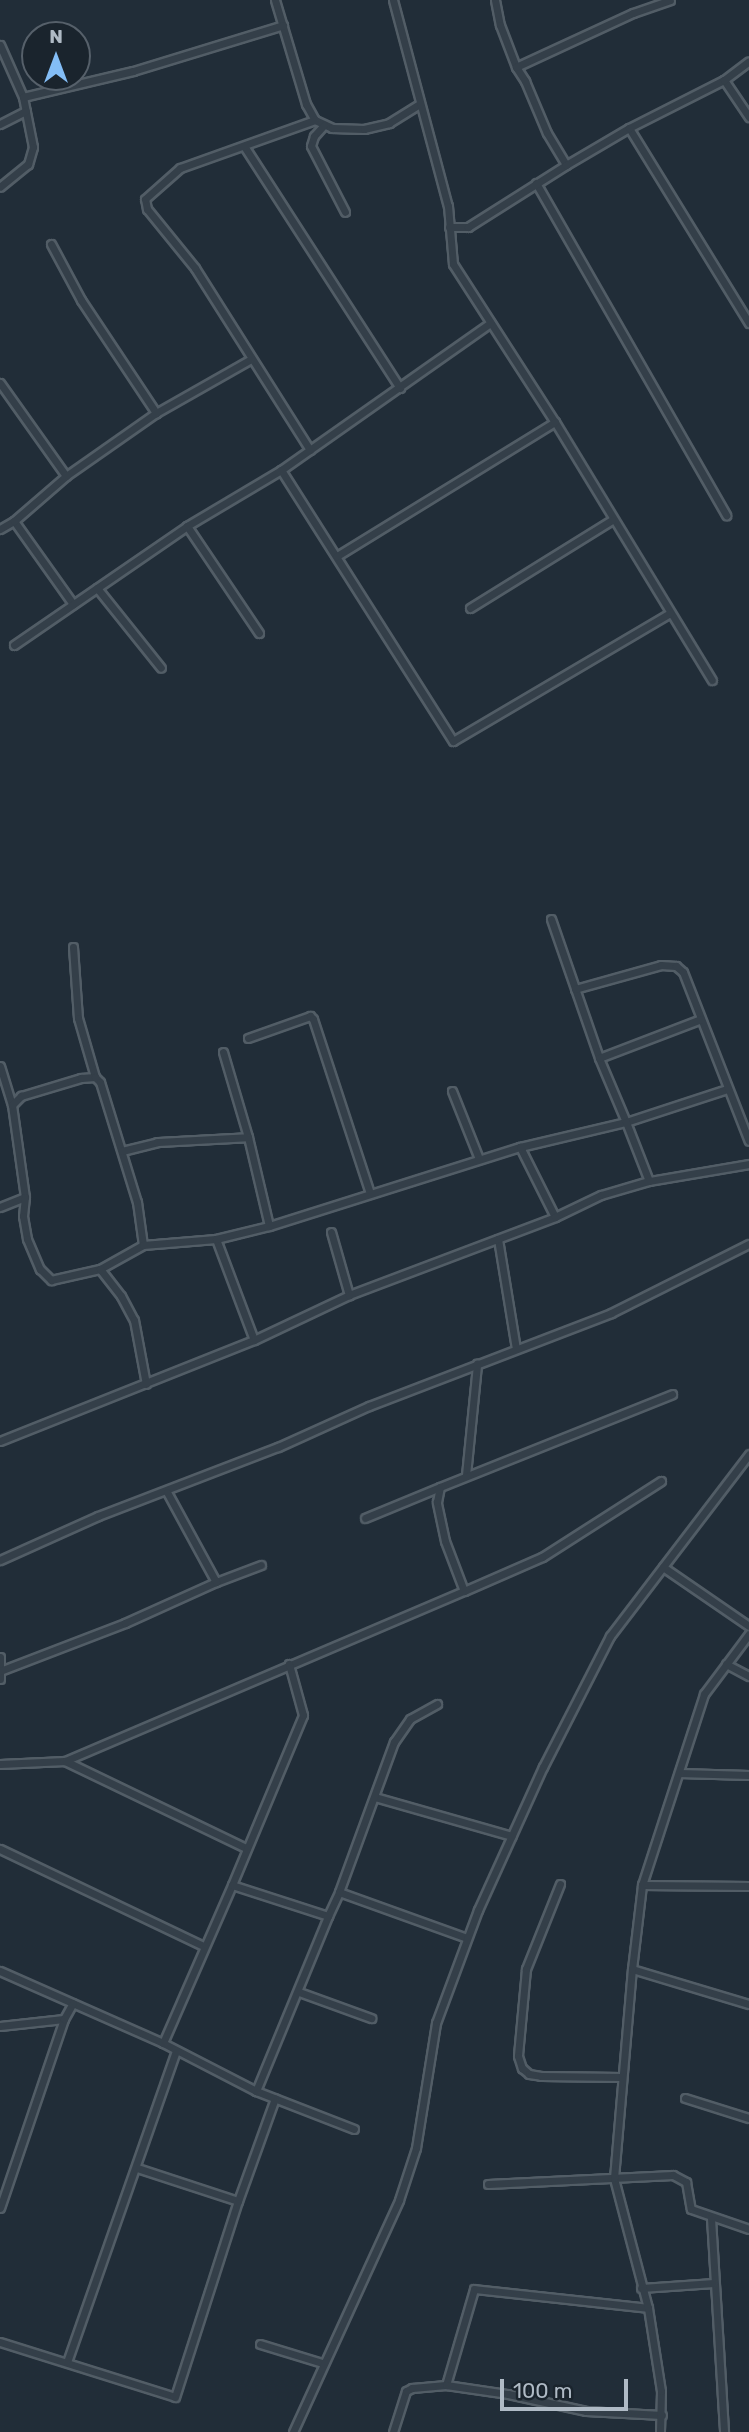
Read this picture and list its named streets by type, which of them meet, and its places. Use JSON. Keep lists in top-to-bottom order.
{
  "scale_bar": "100 m",
  "north": "top"
}
